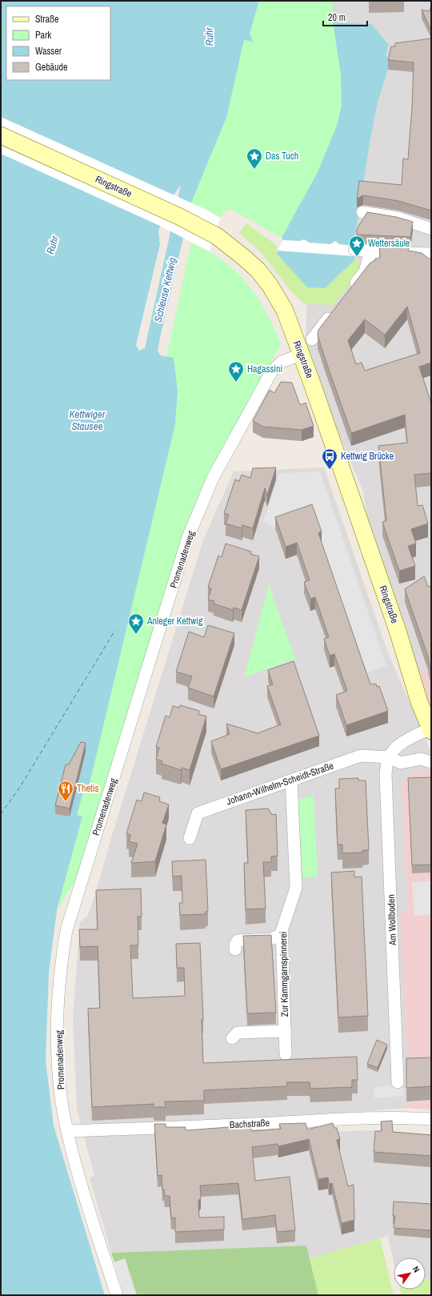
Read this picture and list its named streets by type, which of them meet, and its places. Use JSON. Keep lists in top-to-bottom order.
{
  "streets": {
    "main road": ["Ringstraße"],
    "street": [
      "Promenadenweg",
      "Johann-Wilhelm-Scheidt-Straße",
      "Am Wollboden",
      "Zur Kammgarnspinnerei",
      "Bachstraße"
    ]
  },
  "crossings": [
    ["Ringstraße", "Promenadenweg"],
    ["Promenadenweg", "Bachstraße"],
    ["Johann-Wilhelm-Scheidt-Straße", "Am Wollboden"],
    ["Johann-Wilhelm-Scheidt-Straße", "Zur Kammgarnspinnerei"]
  ],
  "water": ["Ruhr", "Schleuse Kettwig", "Kettwiger Stausee"],
  "places": {
    "place": [
      "Das Tuch",
      "Wettersäule",
      "Hagassini",
      "Anleger Kettwig"
    ],
    "bus stop": ["Kettwig Brücke"],
    "restaurant": ["Thetis"]
  },
  "legend": [
    "Straße",
    "Park",
    "Wasser",
    "Gebäude"
  ],
  "scale_bar": "20 m",
  "north": "top right"
}
